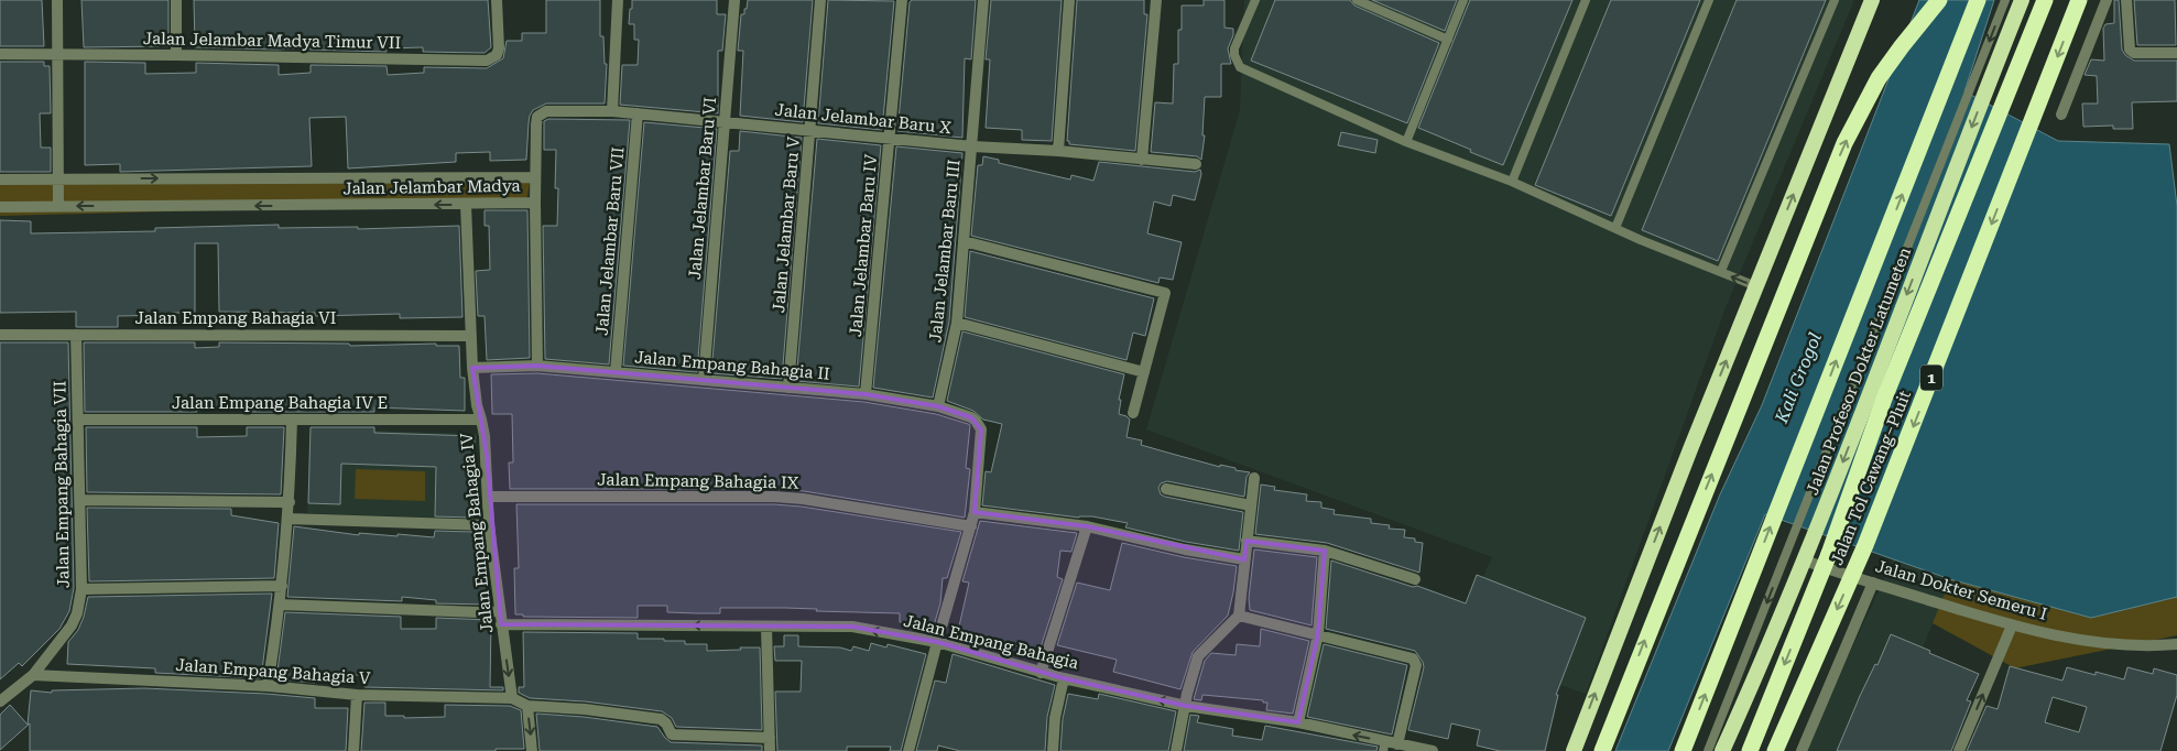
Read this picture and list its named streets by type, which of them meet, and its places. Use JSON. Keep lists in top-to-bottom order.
{
  "streets": {
    "highway": ["Jalan Profesor Dokter Latumeten", "1", "Jalan Tol Cawang–Pluit"],
    "street": [
      "Jalan Jelambar Madya Timur VII",
      "Jalan Jelambar Baru X",
      "Jalan Jelambar Madya",
      "Jalan Jelambar Baru VI",
      "Jalan Jelambar Baru V",
      "Jalan Jelambar Baru VII",
      "Jalan Jelambar Baru IV",
      "Jalan Jelambar Baru III",
      "Jalan Empang Bahagia VI",
      "Jalan Empang Bahagia II",
      "Jalan Empang Bahagia IV E",
      "Jalan Empang Bahagia IX",
      "Jalan Empang Bahagia VII",
      "Jalan Empang Bahagia IV",
      "Jalan Dokter Semeru I",
      "Jalan Empang Bahagia",
      "Jalan Empang Bahagia V"
    ]
  },
  "crossings": [
    ["Jalan Jelambar Baru X", "Jalan Jelambar Madya"],
    ["Jalan Jelambar Baru X", "Jalan Jelambar Baru VI"],
    ["Jalan Jelambar Baru X", "Jalan Jelambar Baru V"],
    ["Jalan Jelambar Baru X", "Jalan Jelambar Baru VII"],
    ["Jalan Jelambar Baru X", "Jalan Jelambar Baru IV"],
    ["Jalan Jelambar Baru X", "Jalan Jelambar Baru III"],
    ["Jalan Jelambar Madya", "Jalan Empang Bahagia IV"],
    ["Jalan Jelambar Baru VI", "Jalan Empang Bahagia II"],
    ["Jalan Jelambar Baru V", "Jalan Empang Bahagia II"],
    ["Jalan Jelambar Baru VII", "Jalan Empang Bahagia II"],
    ["Jalan Jelambar Baru IV", "Jalan Empang Bahagia II"],
    ["Jalan Jelambar Baru III", "Jalan Empang Bahagia II"],
    ["Jalan Empang Bahagia VI", "Jalan Empang Bahagia VII"],
    ["Jalan Empang Bahagia VI", "Jalan Empang Bahagia IV"],
    ["Jalan Empang Bahagia II", "Jalan Empang Bahagia IV"],
    ["Jalan Profesor Dokter Latumeten", "Jalan Dokter Semeru I"],
    ["Jalan Empang Bahagia IV E", "Jalan Empang Bahagia VII"],
    ["Jalan Empang Bahagia IV E", "Jalan Empang Bahagia IV"],
    ["Jalan Empang Bahagia IX", "Jalan Empang Bahagia IV"],
    ["Jalan Empang Bahagia VII", "Jalan Empang Bahagia V"],
    ["Jalan Empang Bahagia IV", "Jalan Empang Bahagia"],
    ["Jalan Empang Bahagia IV", "Jalan Empang Bahagia V"]
  ],
  "one_way": ["Jalan Empang Bahagia"],
  "water": ["Kali Grogol"]
}
